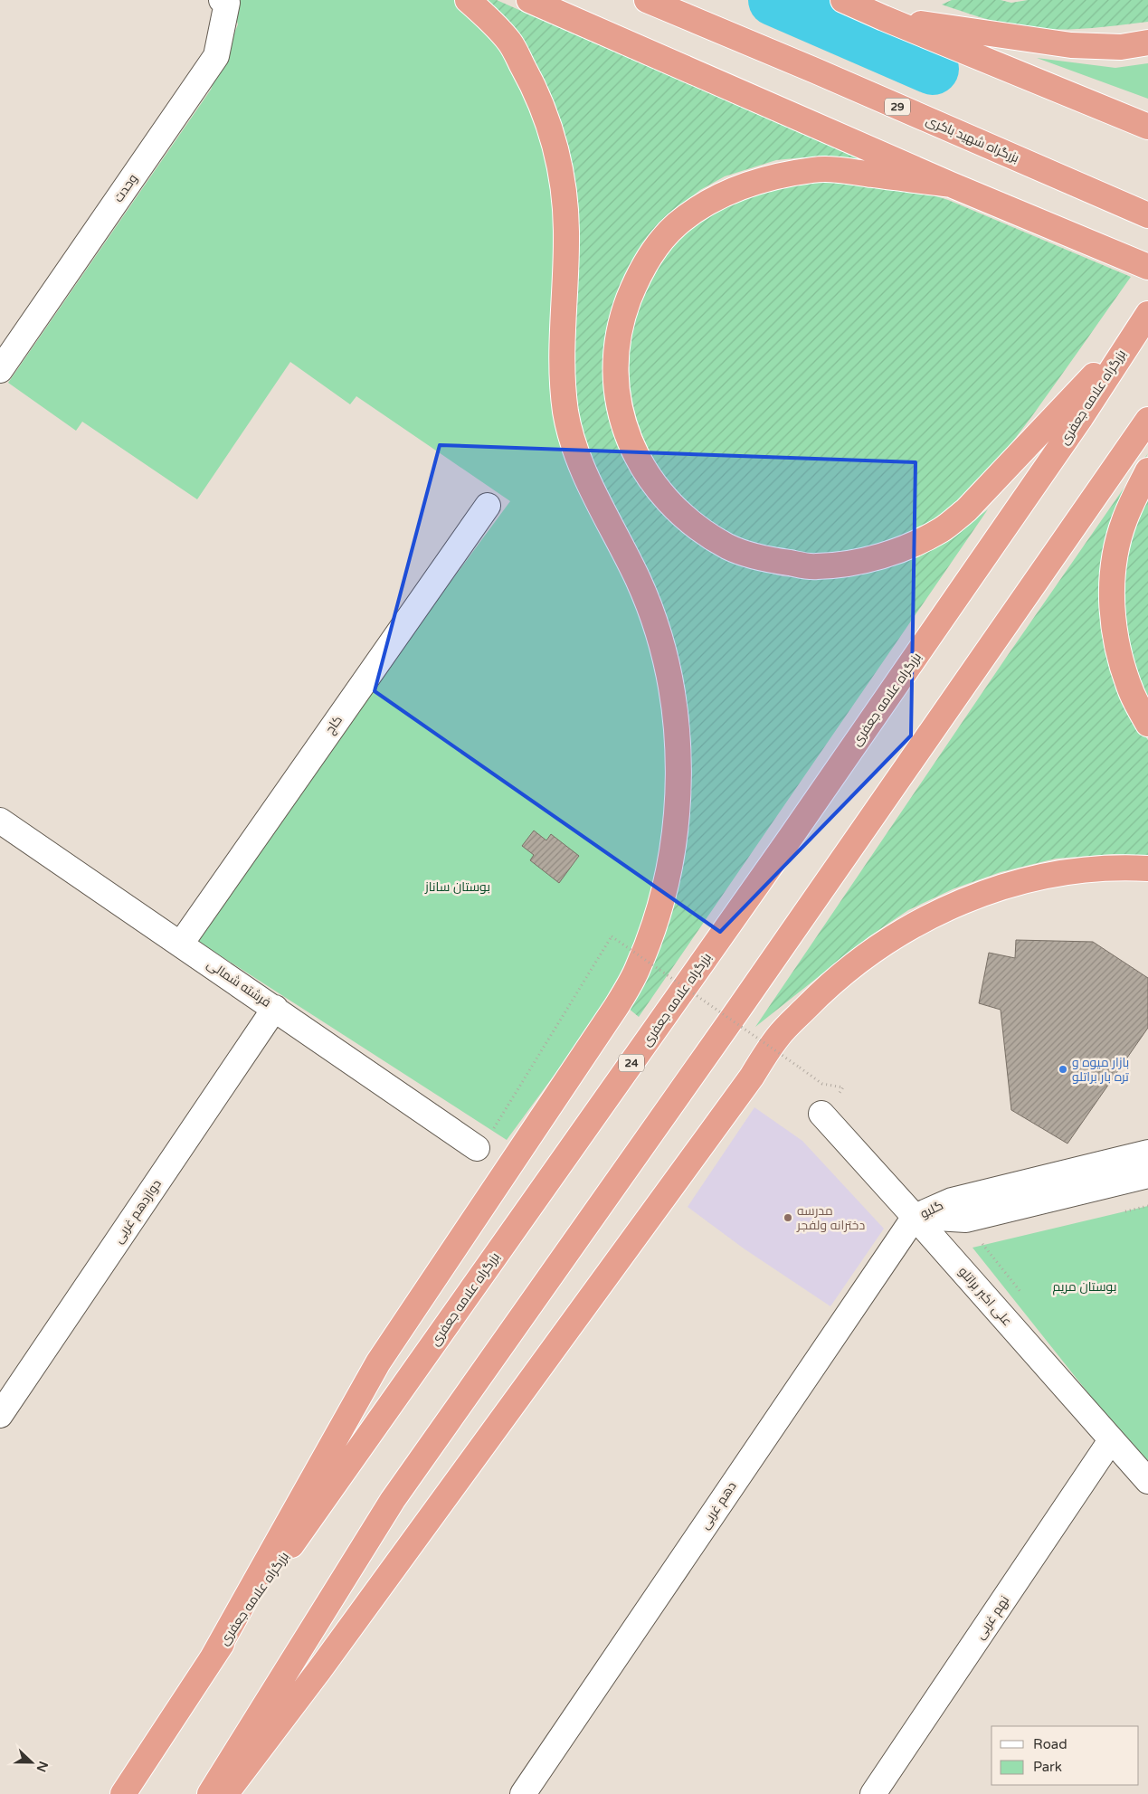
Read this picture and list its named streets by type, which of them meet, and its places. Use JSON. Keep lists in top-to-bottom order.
{
  "streets": {
    "highway": [
      "29",
      "بزرگراه شهید باکری",
      "بزرگراه علامه جعفری",
      "24"
    ],
    "street": [
      "وحدت",
      "کاج",
      "فرشته شمالی",
      "گلبو",
      "دوازدهم غربی",
      "علی اکبر براتلو",
      "دهم غربی",
      "نهم غربی"
    ]
  },
  "crossings": [
    ["کاج", "فرشته شمالی"],
    ["فرشته شمالی", "دوازدهم غربی"],
    ["گلبو", "علی اکبر براتلو"],
    ["گلبو", "دهم غربی"],
    ["علی اکبر براتلو", "دهم غربی"],
    ["علی اکبر براتلو", "نهم غربی"]
  ],
  "parks": ["بوستان ساناز", "بوستان مریم"],
  "places": ["بازار میوه و تره بار براتلو", "مدرسه دخترانه ولفجر"],
  "legend": ["Road", "Park"],
  "north": "right"
}
